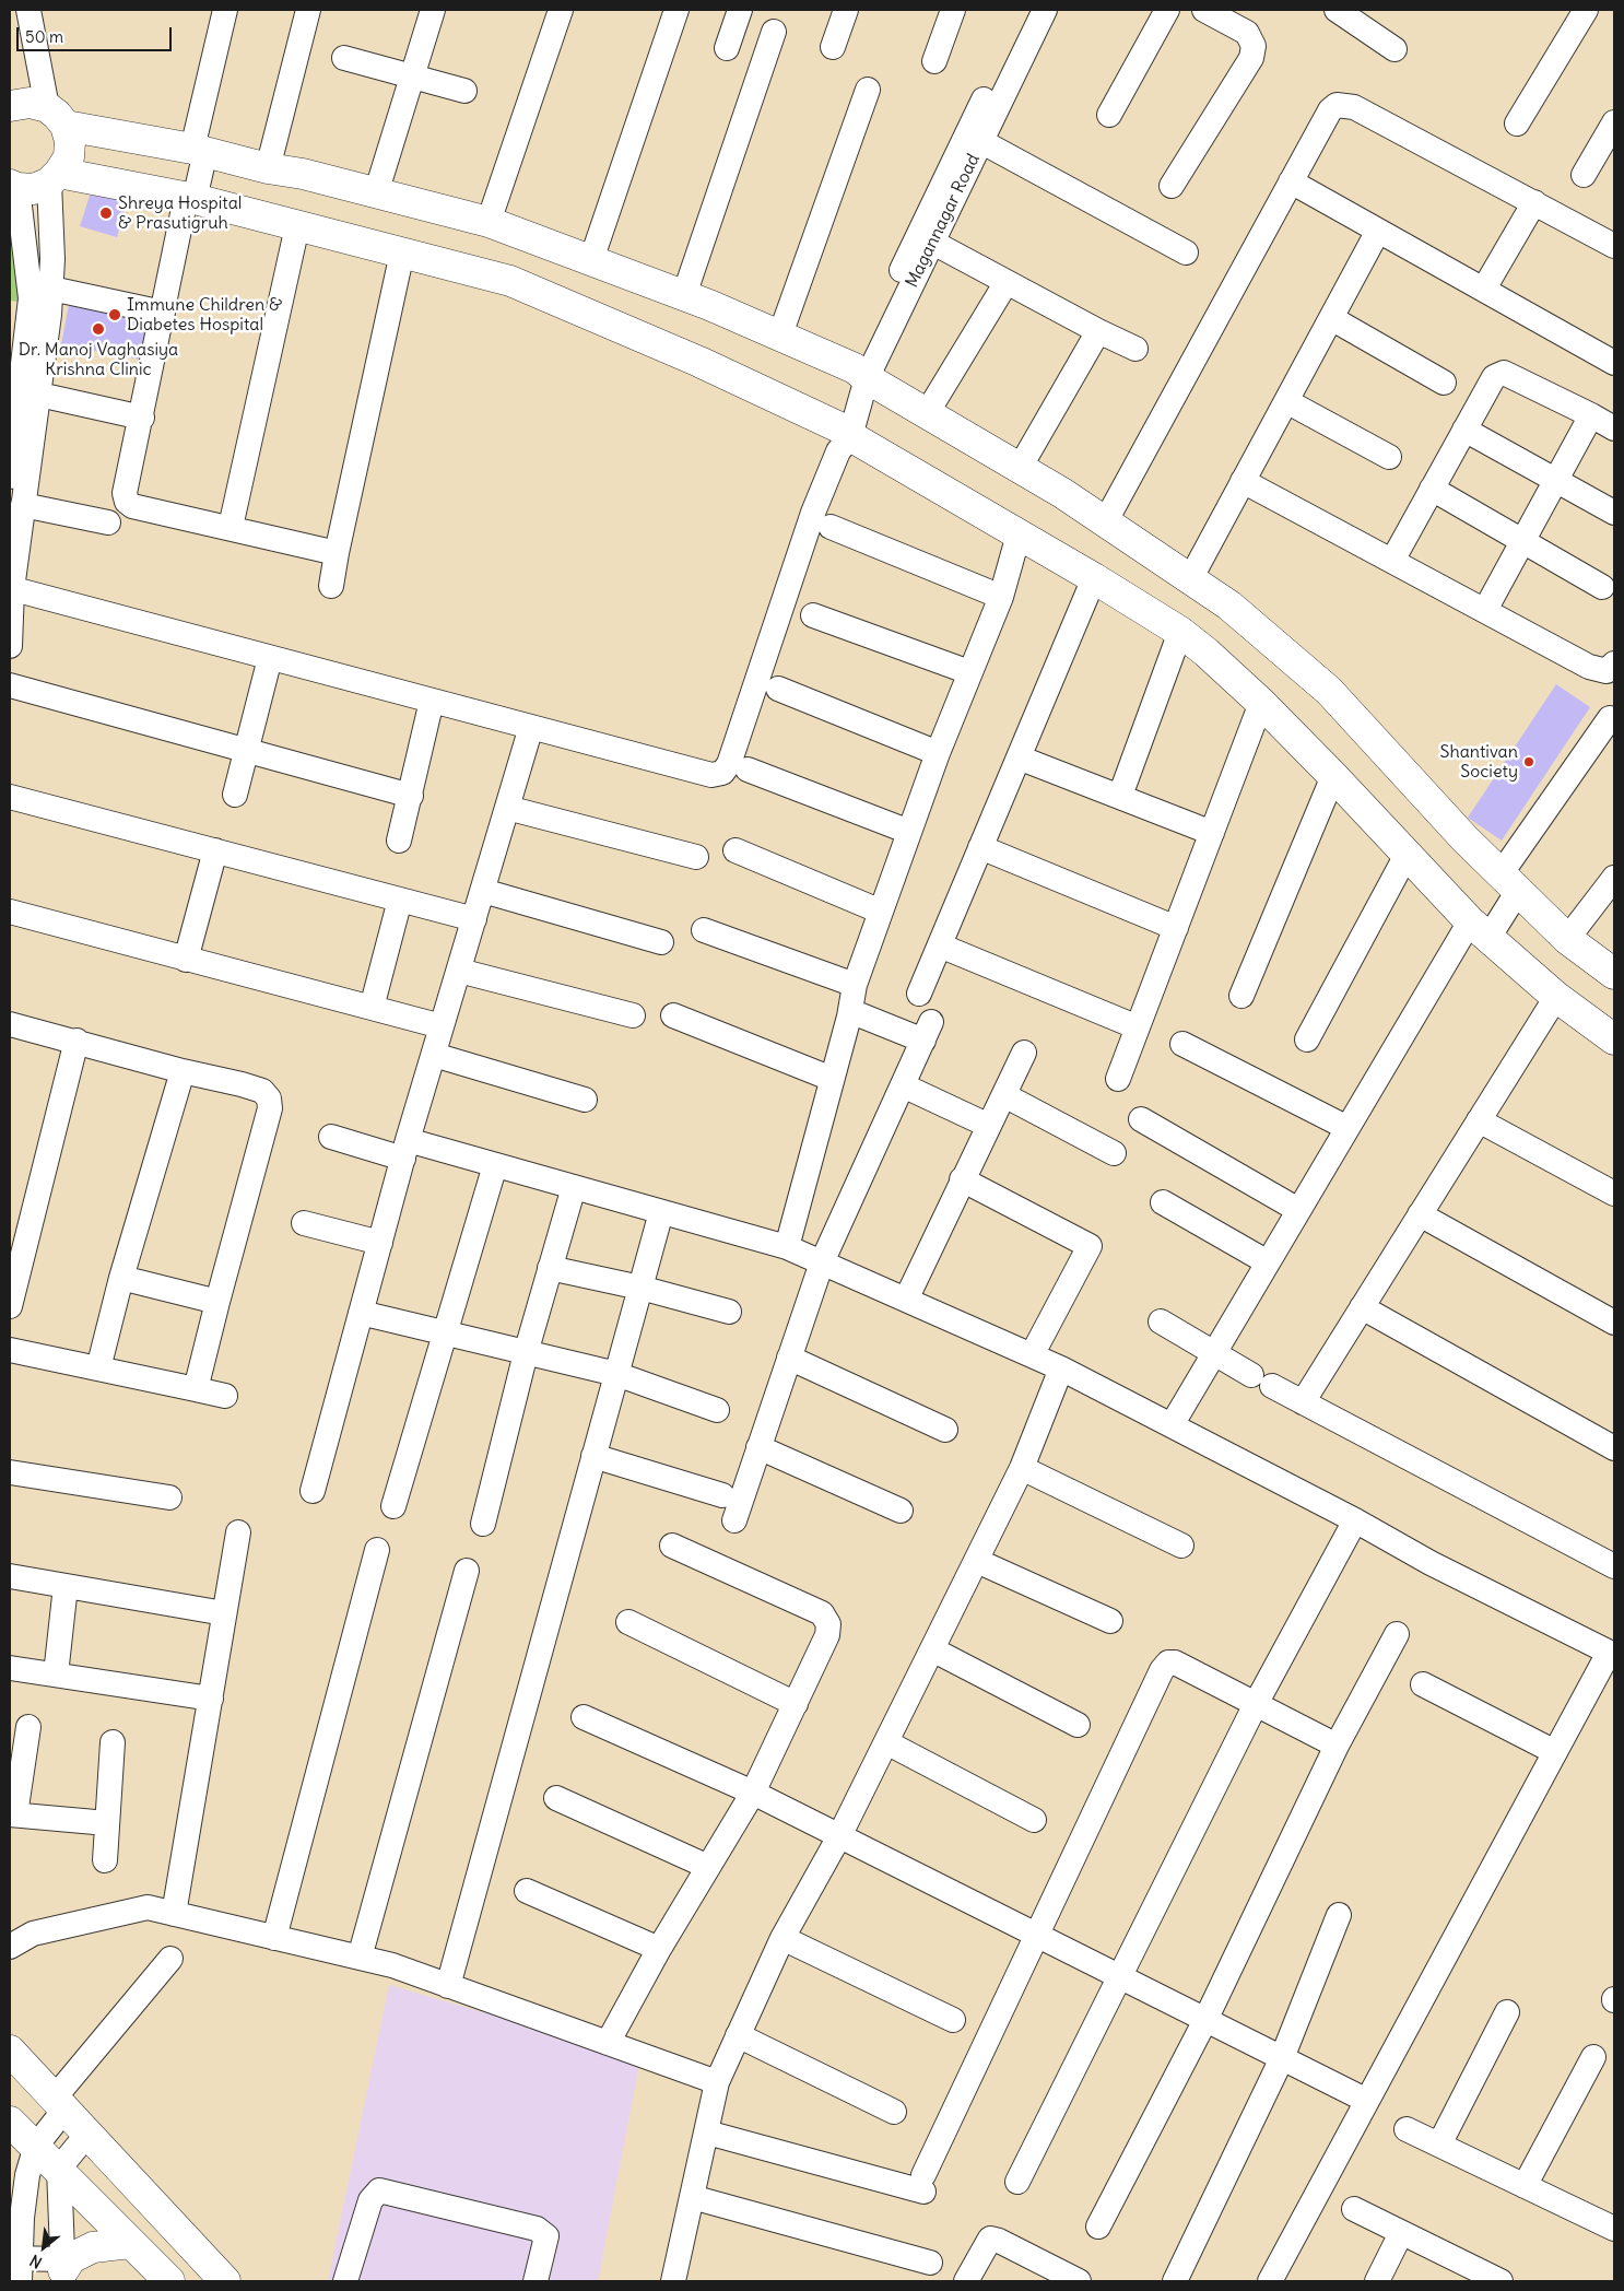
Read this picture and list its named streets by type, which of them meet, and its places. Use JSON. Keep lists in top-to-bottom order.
{
  "streets": {
    "street": ["Magannagar Road"]
  },
  "places": [
    "Shreya Hospital & Prasutigruh",
    "Immune Children & Diabetes Hospital",
    "Dr. Manoj Vaghasiya Krishna Clinic",
    "Shantivan Society"
  ],
  "scale_bar": "50 m",
  "north": "bottom left"
}
